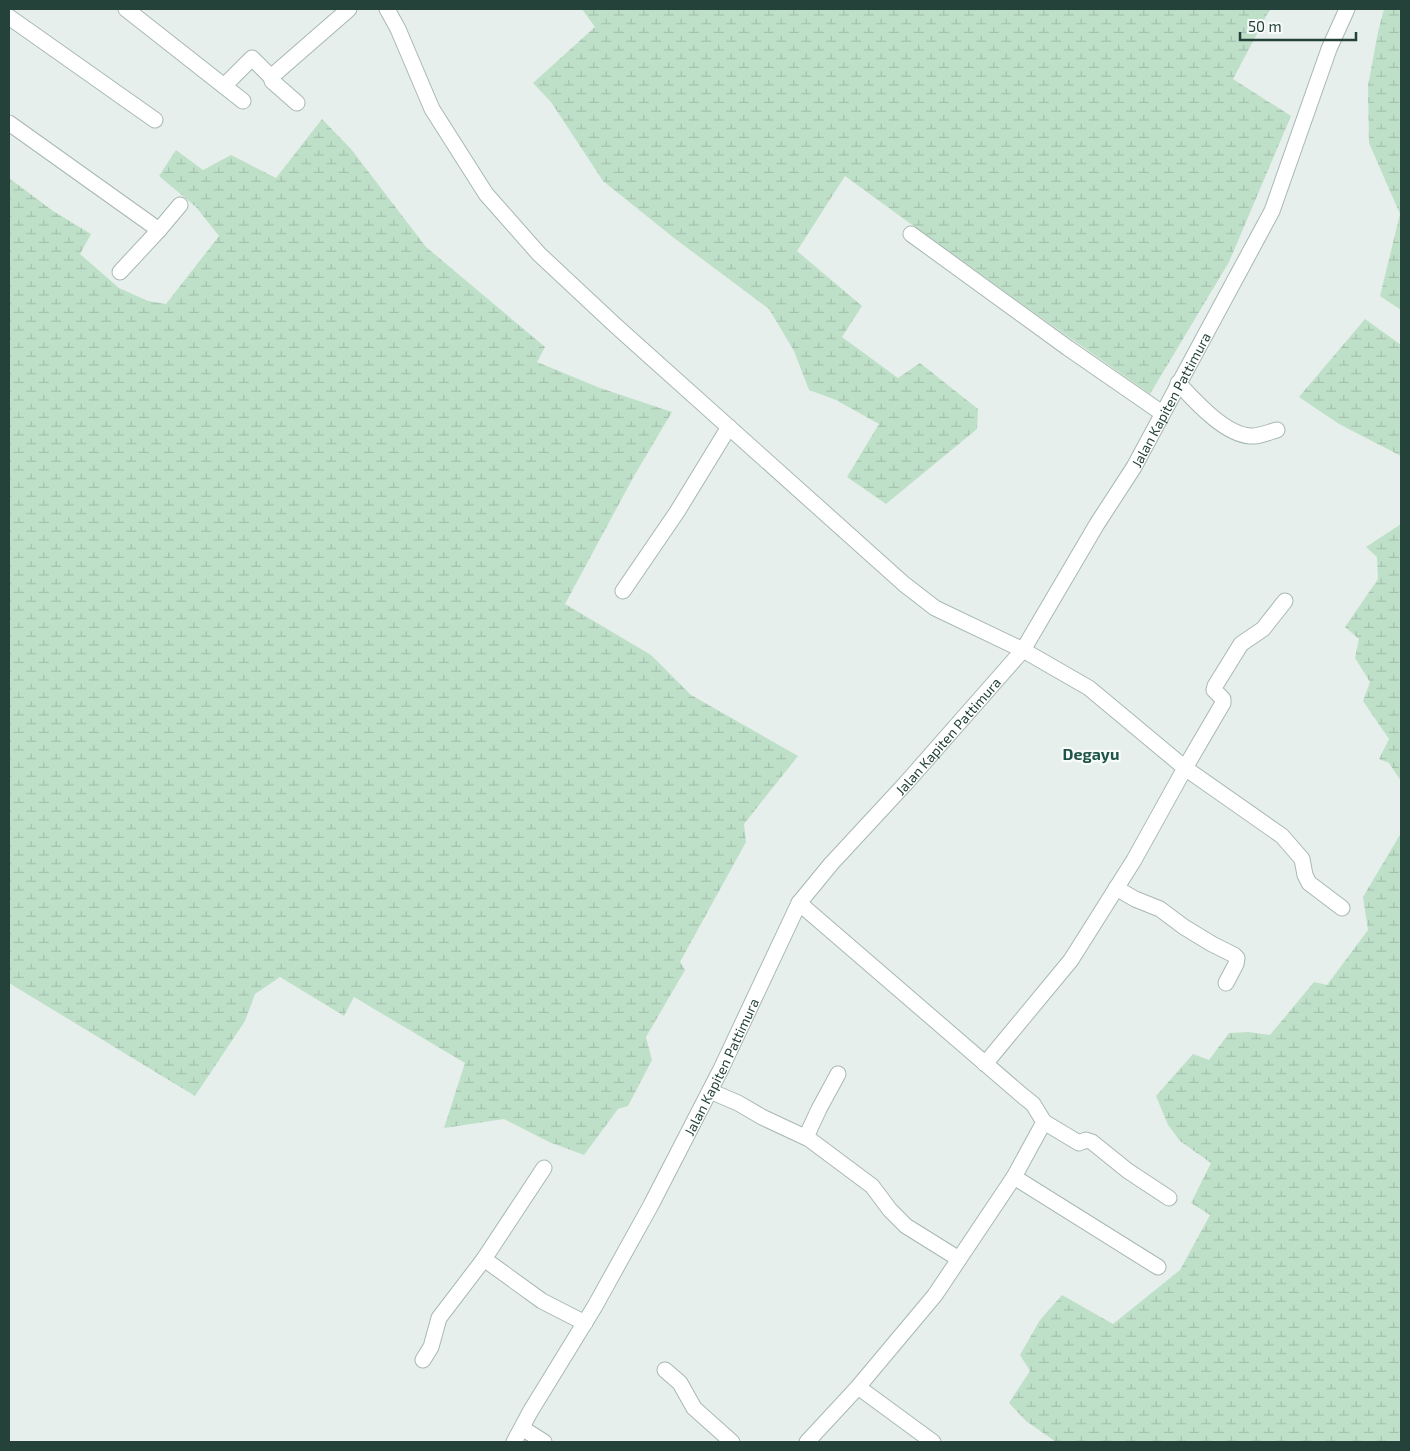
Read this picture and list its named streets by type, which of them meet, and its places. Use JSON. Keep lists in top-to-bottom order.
{
  "streets": {
    "street": ["Jalan Kapiten Pattimura"]
  },
  "districts": ["Degayu"],
  "scale_bar": "50 m"
}
